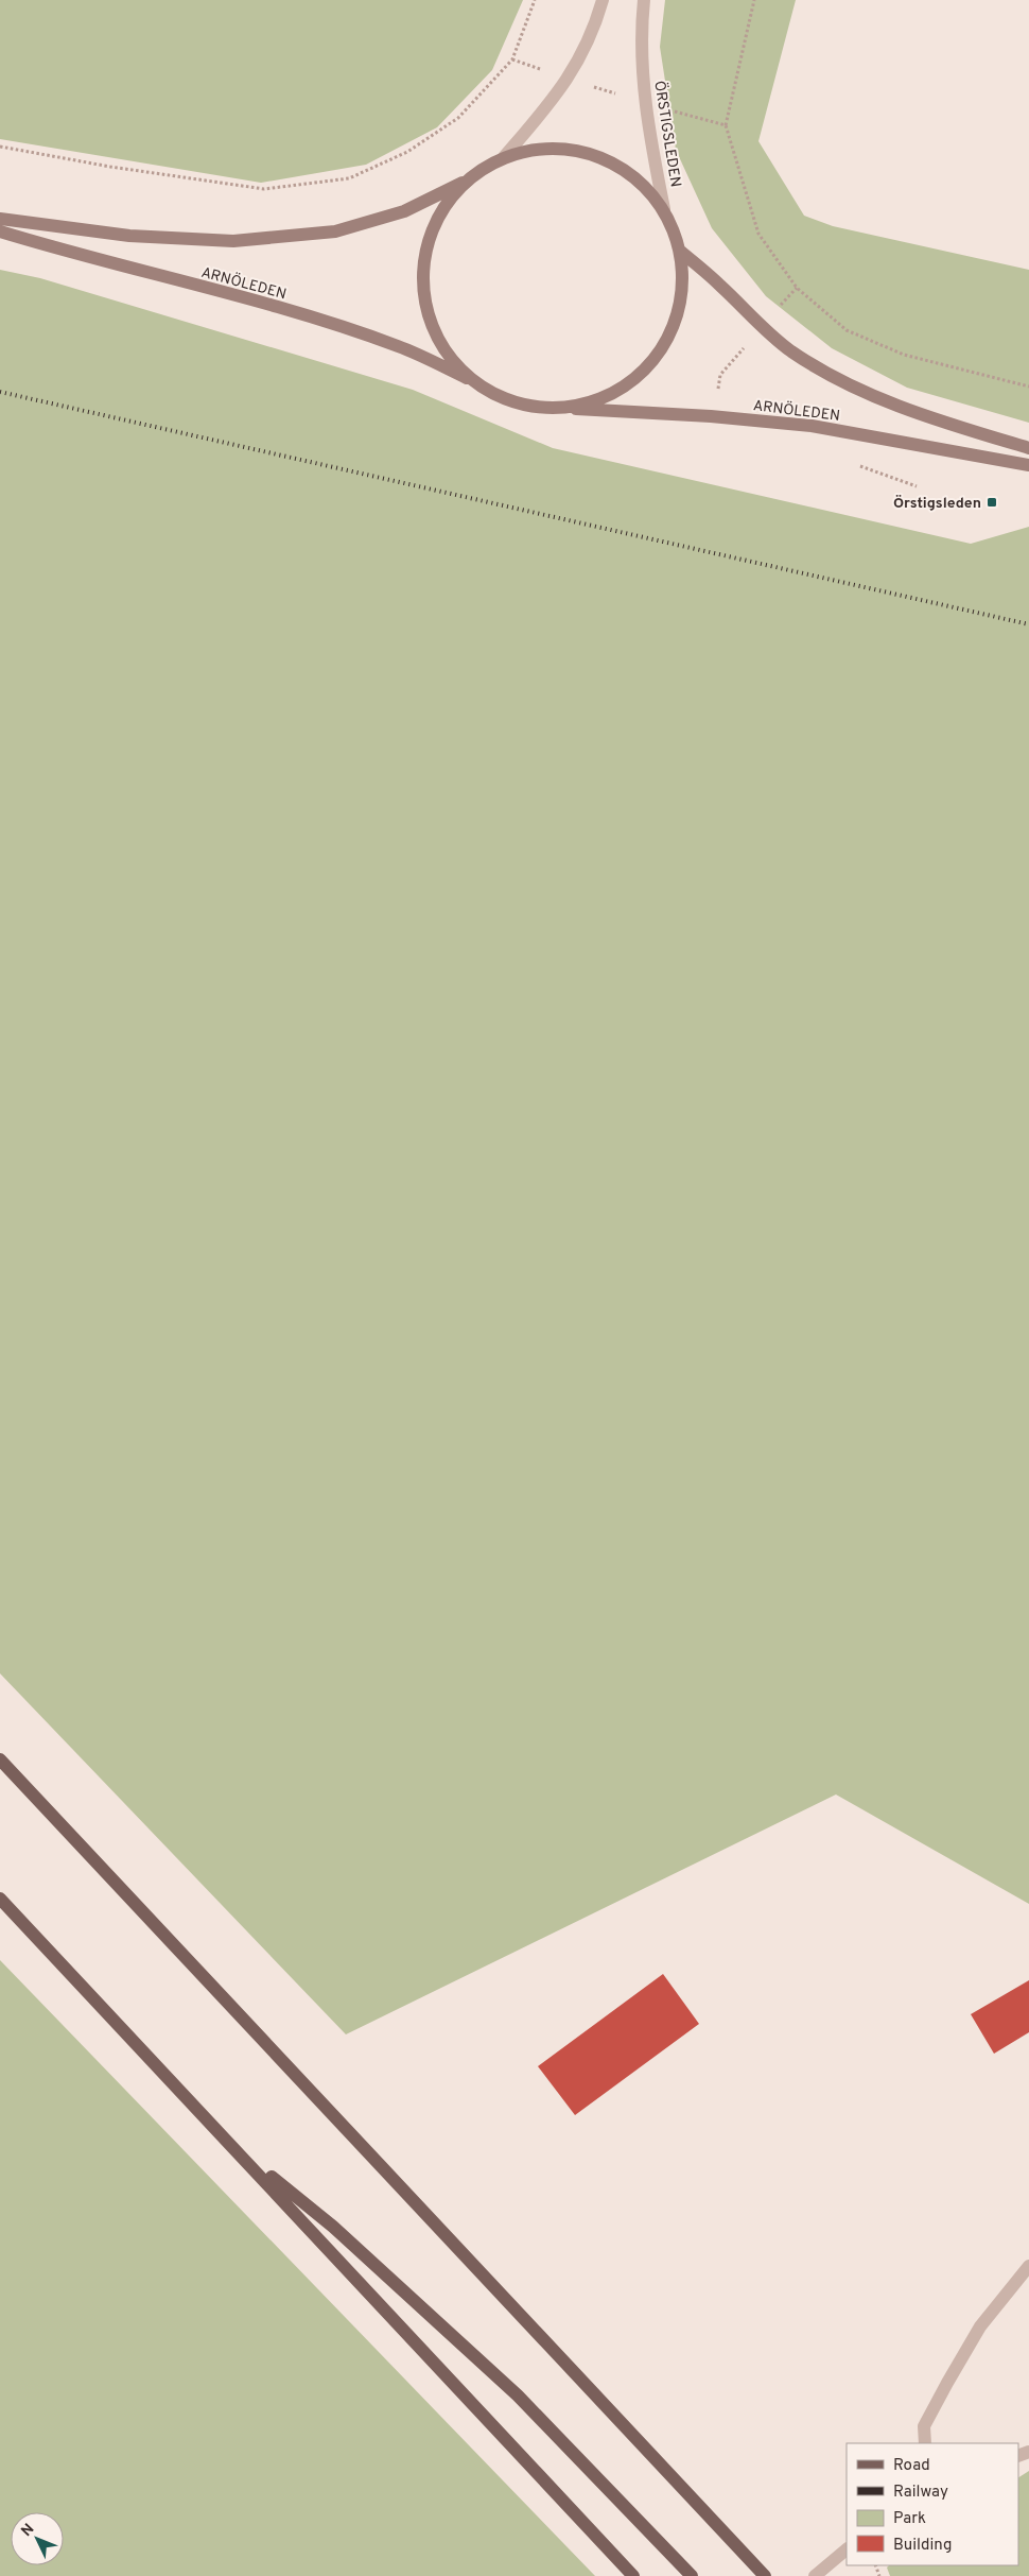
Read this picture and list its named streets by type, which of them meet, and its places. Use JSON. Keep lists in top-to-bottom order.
{
  "streets": {
    "main road": ["ARNÖLEDEN"],
    "street": ["ÖRSTIGSLEDEN"]
  },
  "places": {
    "transit": ["Örstigsleden"]
  },
  "legend": [
    "Road",
    "Railway",
    "Park",
    "Building"
  ],
  "north": "top left"
}
